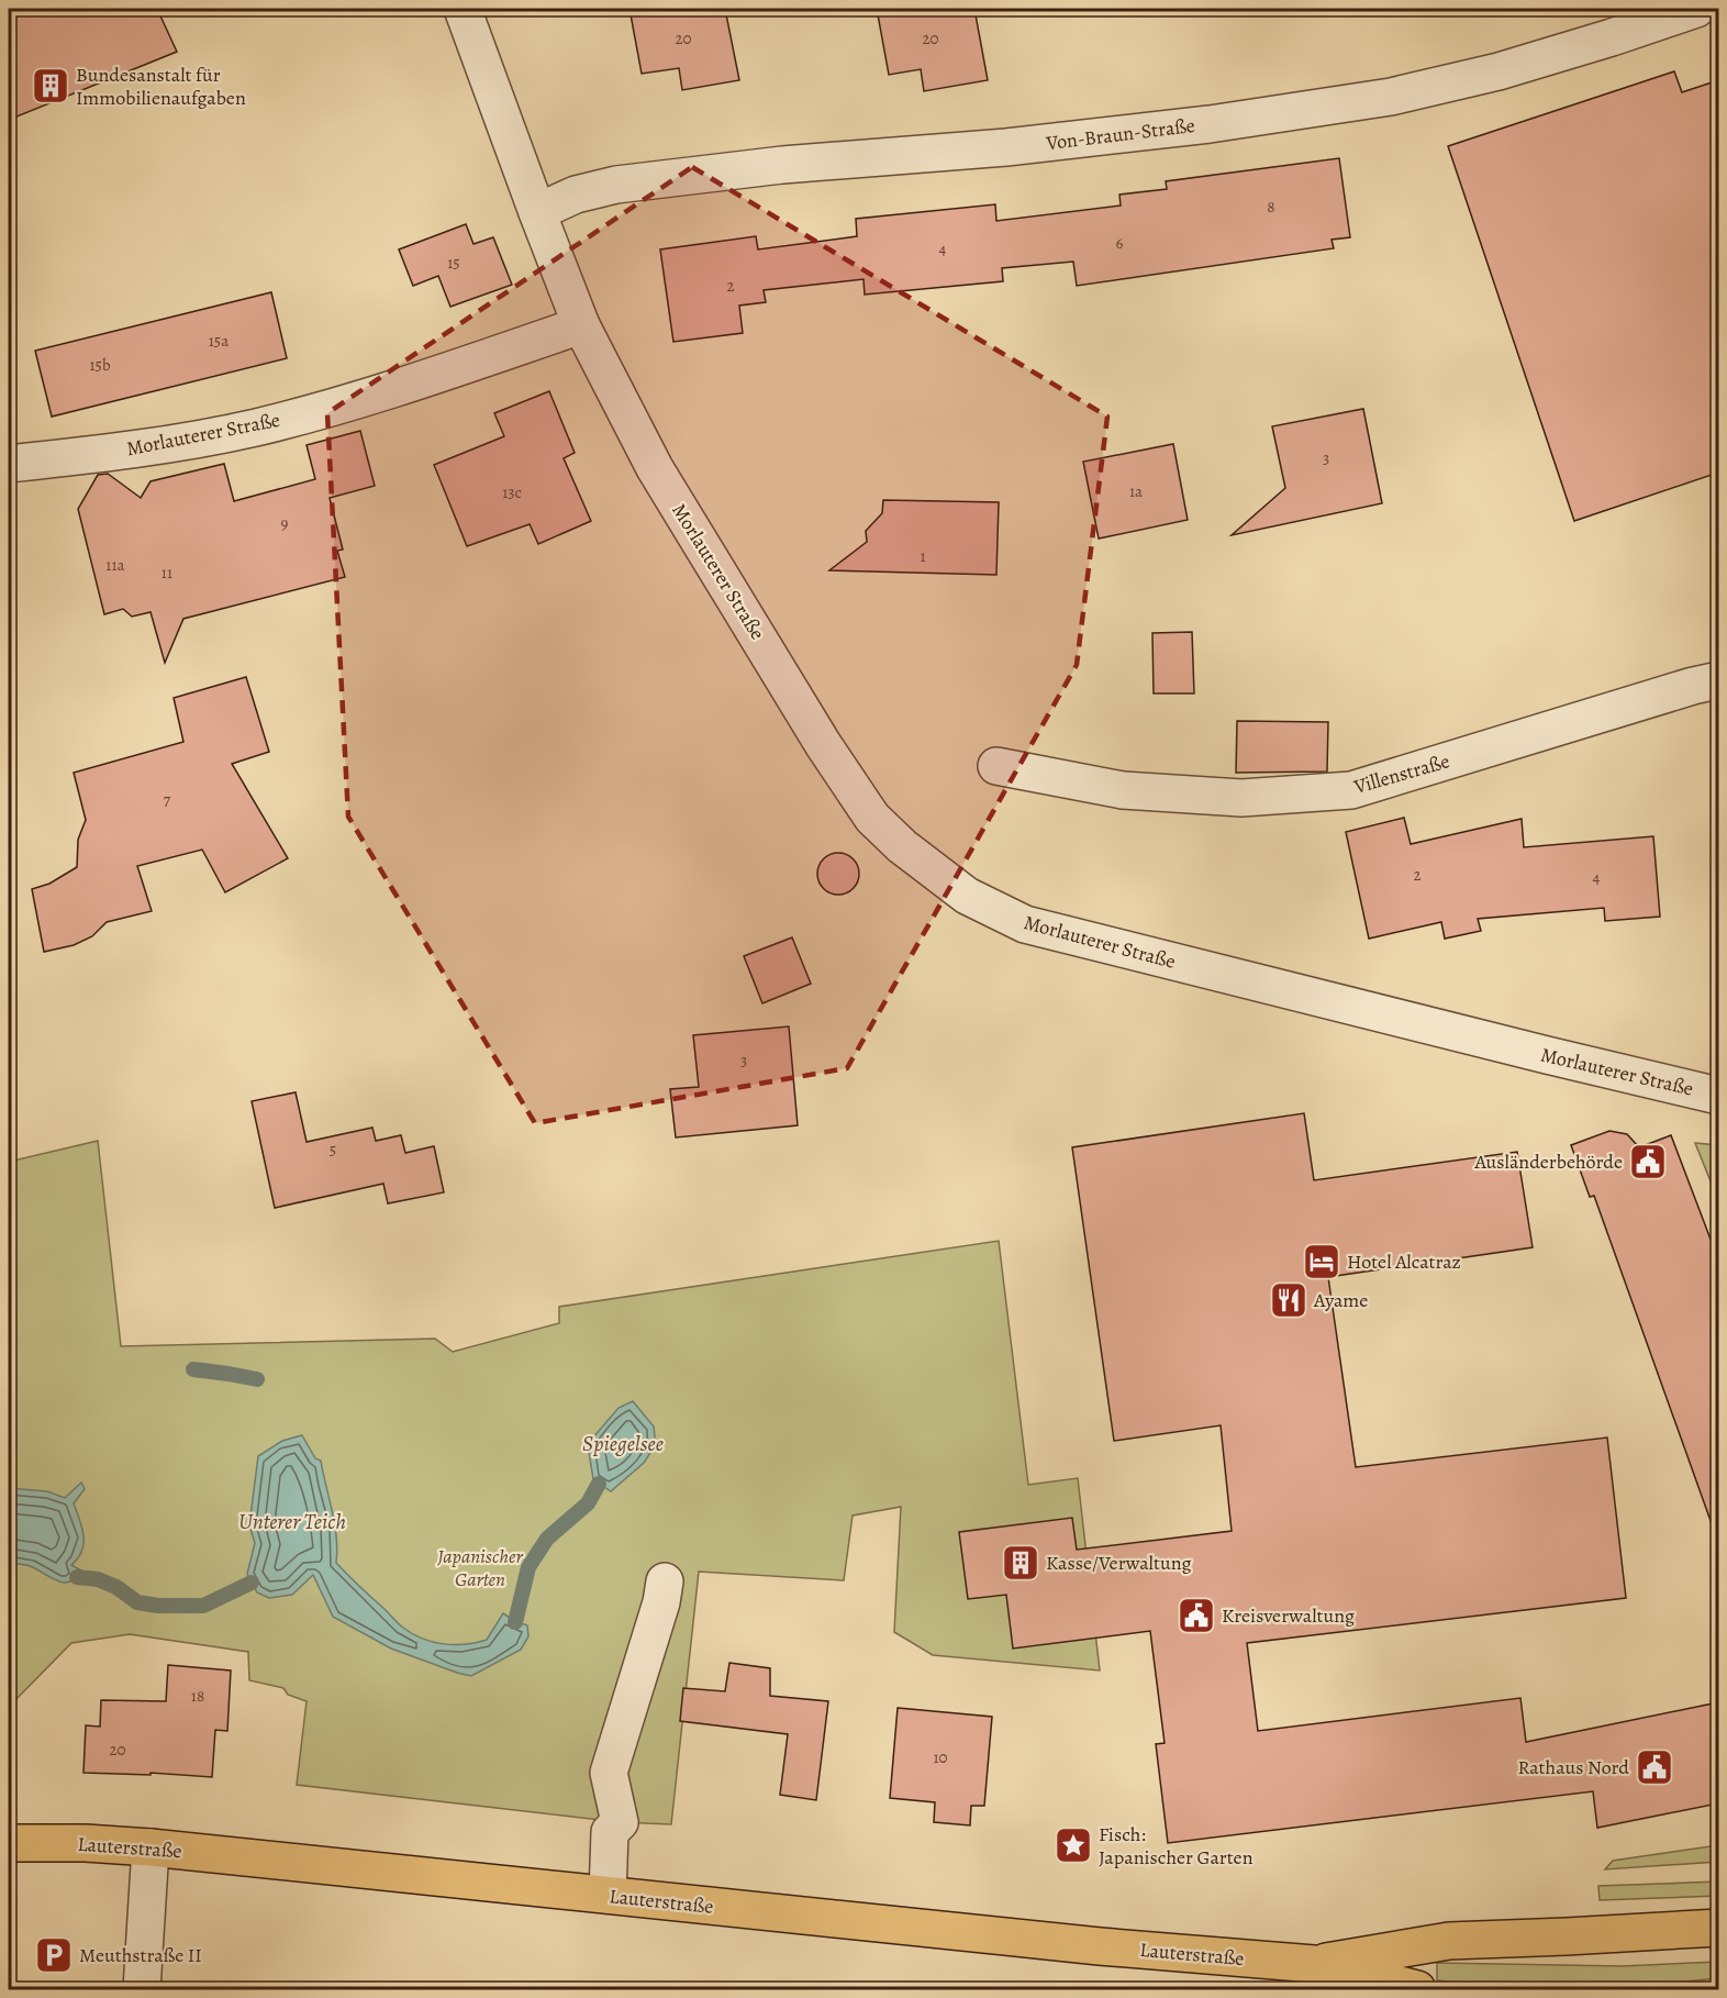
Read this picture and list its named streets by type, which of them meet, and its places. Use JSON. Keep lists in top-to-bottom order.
{
  "streets": {
    "main road": ["Lauterstraße"],
    "street": ["Von-Braun-Straße", "Morlauterer Straße", "Villenstraße"]
  },
  "crossings": [
    ["Von-Braun-Straße", "Morlauterer Straße"]
  ],
  "water": ["Spiegelsee", "Unterer Teich"],
  "parks": ["Japanischer Garten"],
  "places": {
    "building": ["Bundesanstalt für Immobilienaufgaben", "Kasse/Verwaltung"],
    "public building": ["Ausländerbehörde", "Kreisverwaltung", "Rathaus Nord"],
    "hotel": ["Hotel Alcatraz"],
    "restaurant": ["Ayame"],
    "place": ["Fisch: Japanischer Garten"],
    "parking": ["Meuthstraße II"]
  },
  "house_numbers": [
    "20",
    "20",
    "8",
    "6",
    "4",
    "15",
    "2",
    "15a",
    "15b",
    "3",
    "1a",
    "13c",
    "9",
    "1",
    "11a",
    "11",
    "7",
    "2",
    "4",
    "3",
    "5",
    "18",
    "20",
    "10"
  ]
}
